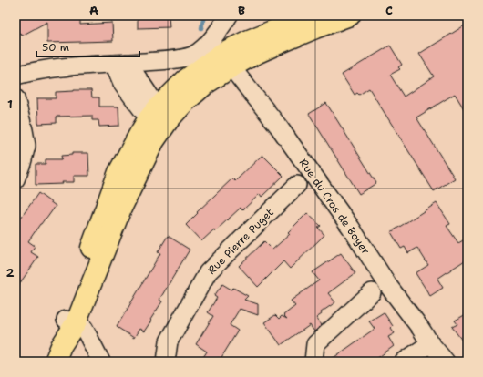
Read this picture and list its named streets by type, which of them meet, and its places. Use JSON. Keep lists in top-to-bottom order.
{
  "streets": {
    "street": ["Rue du Cros de Boyer", "Rue Pierre Puget"]
  },
  "scale_bar": "50 m",
  "grid": {
    "columns": ["A", "B", "C"],
    "rows": ["1", "2"]
  }
}
